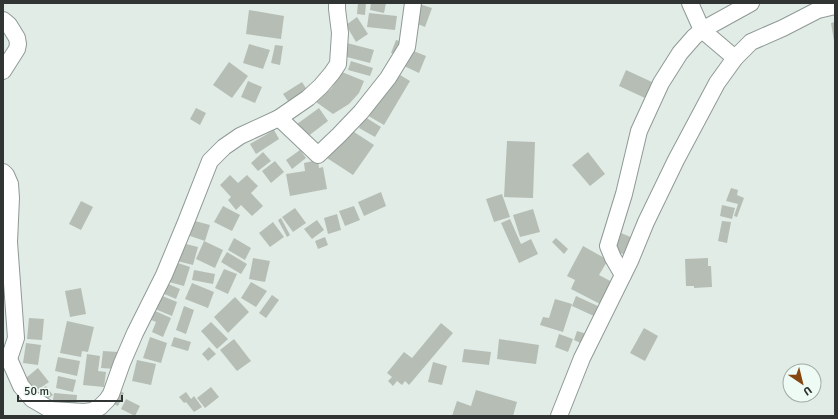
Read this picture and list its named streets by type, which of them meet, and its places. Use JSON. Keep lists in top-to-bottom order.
{
  "scale_bar": "50 m",
  "north": "bottom right"
}
